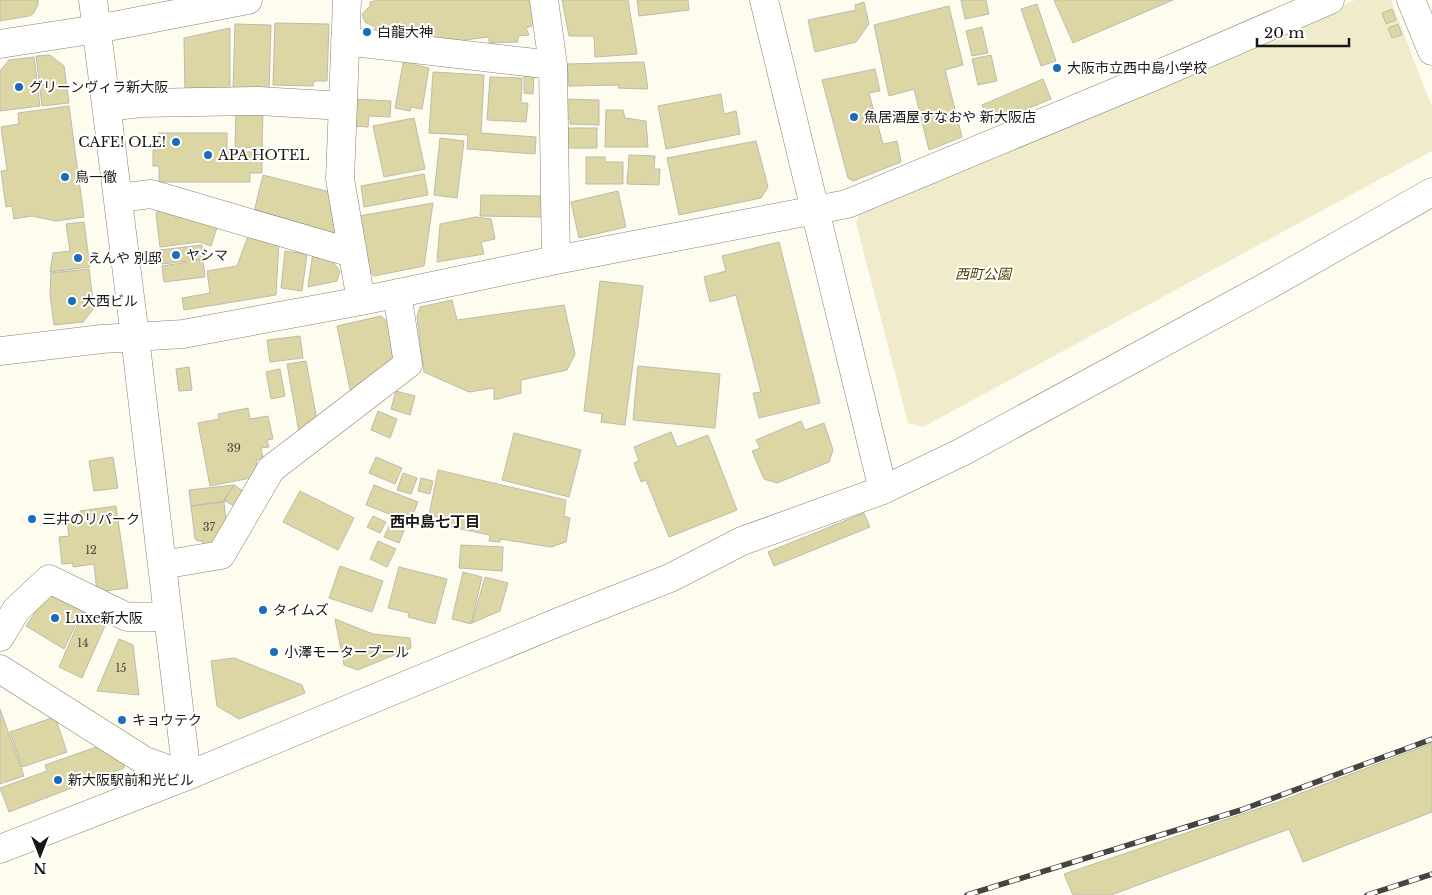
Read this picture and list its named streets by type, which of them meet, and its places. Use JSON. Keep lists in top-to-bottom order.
{
  "districts": ["西中島七丁目"],
  "parks": ["西町公園"],
  "places": [
    "白龍大神",
    "大阪市立西中島小学校",
    "グリーンヴィラ新大阪",
    "魚居酒屋すなおや 新大阪店",
    "CAFE! OLE!",
    "APA HOTEL",
    "鳥一徹",
    "ヤシマ",
    "えんや 別邸",
    "大西ビル",
    "三井のリパーク",
    "タイムズ",
    "Luxe新大阪",
    "小澤モータープール",
    "キョウテク",
    "新大阪駅前和光ビル"
  ],
  "house_numbers": [
    "39",
    "37",
    "12",
    "14",
    "15"
  ],
  "scale_bar": "20 m",
  "north": "bottom"
}
